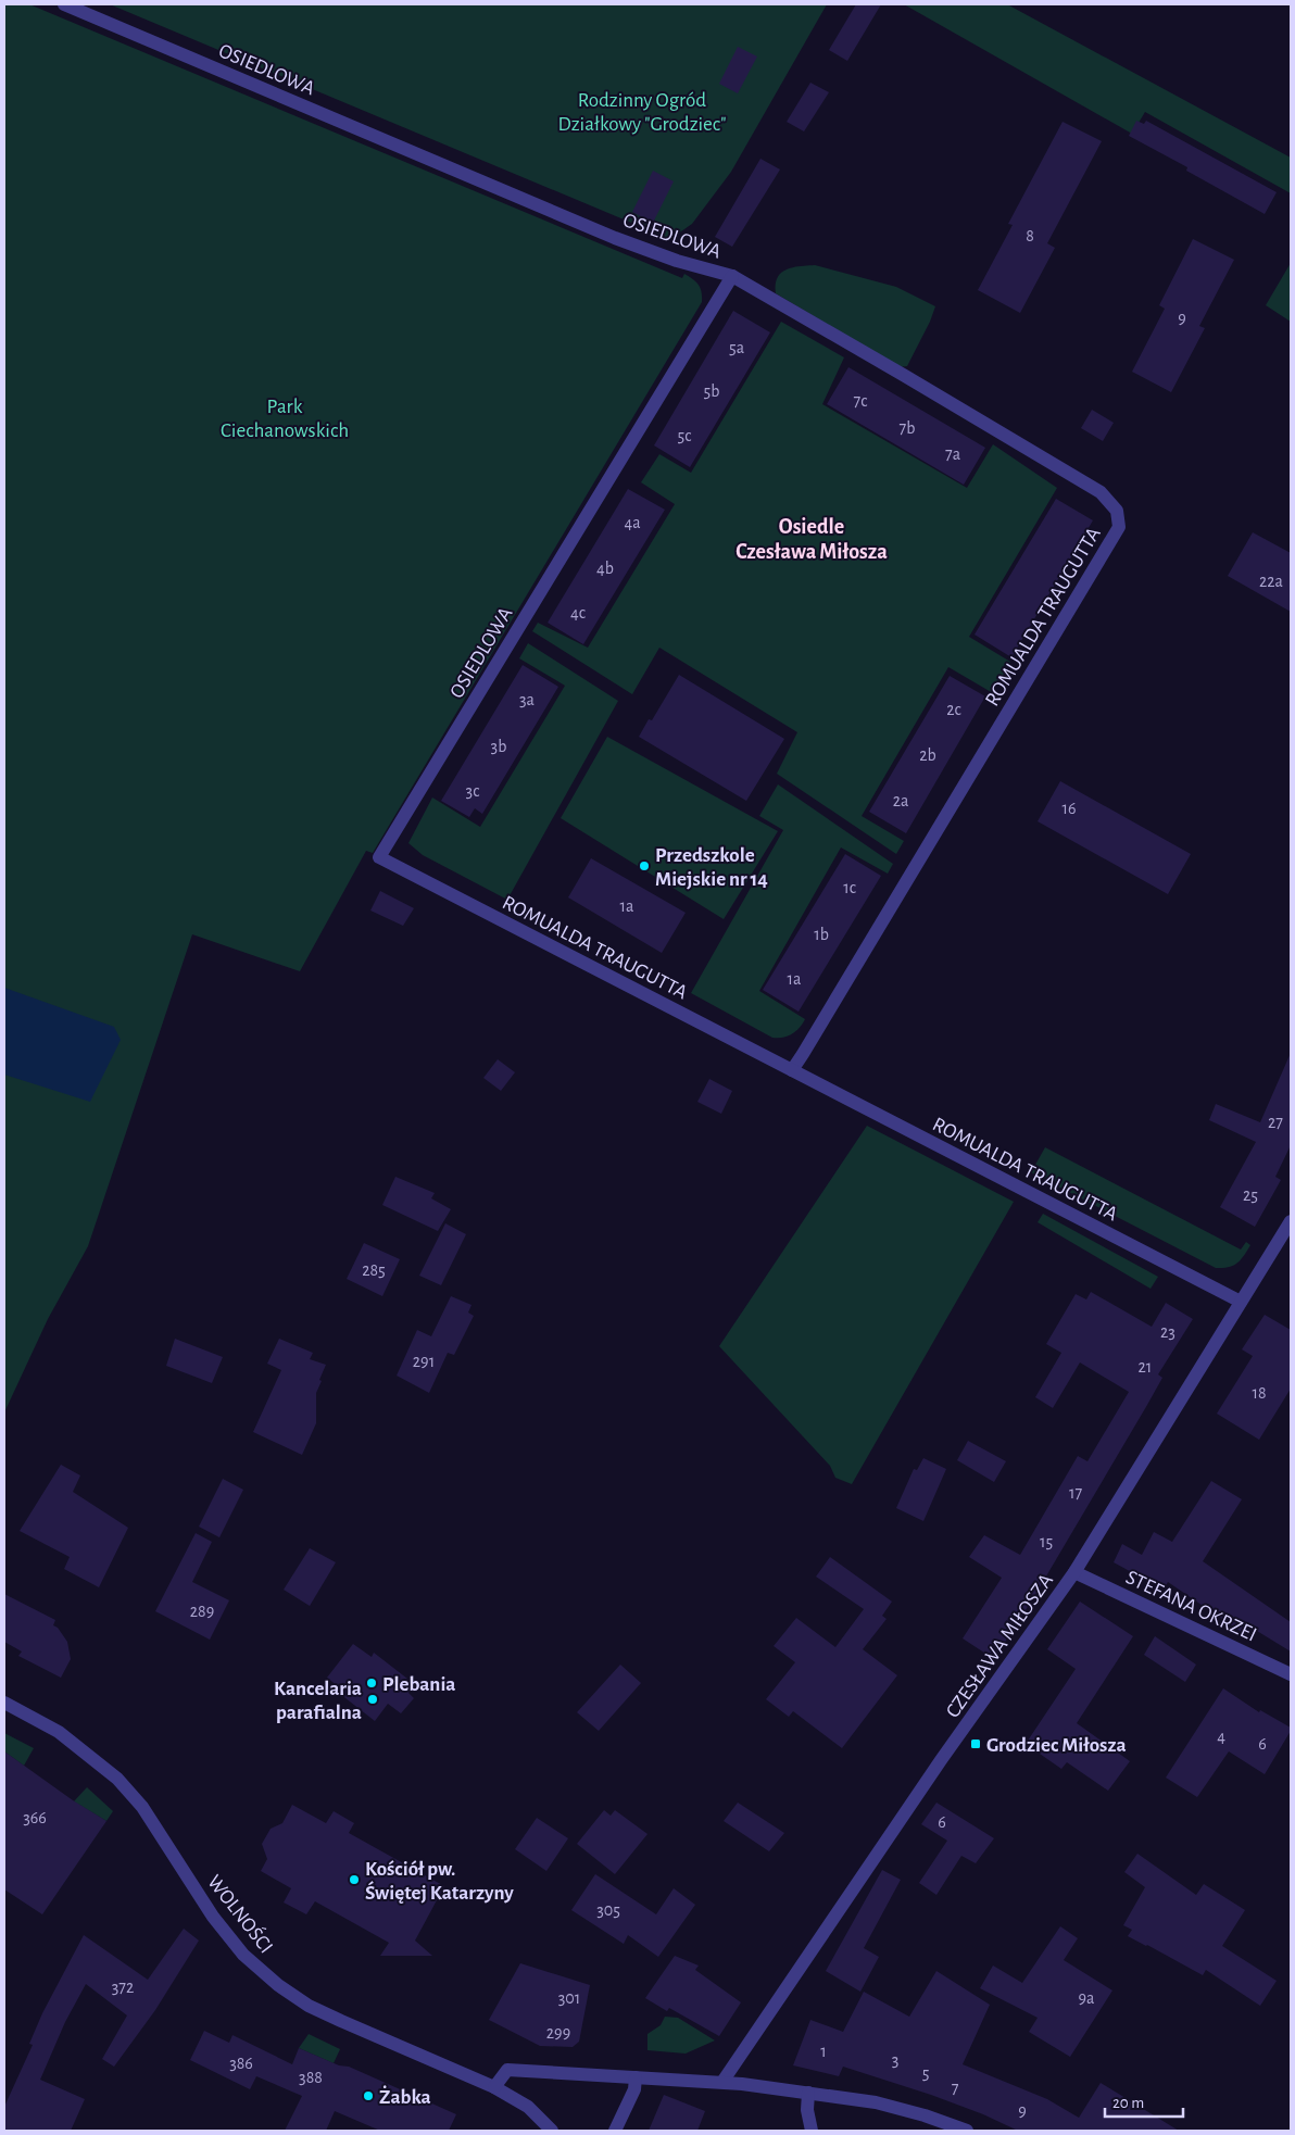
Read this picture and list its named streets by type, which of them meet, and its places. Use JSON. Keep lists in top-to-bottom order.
{
  "streets": {
    "street": [
      "OSIEDLOWA",
      "ROMUALDA TRAUGUTTA",
      "STEFANA OKRZEI",
      "CZESŁAWA MIŁOSZA",
      "WOLNOŚCI"
    ]
  },
  "crossings": [
    ["OSIEDLOWA", "ROMUALDA TRAUGUTTA"],
    ["ROMUALDA TRAUGUTTA", "CZESŁAWA MIŁOSZA"],
    ["STEFANA OKRZEI", "CZESŁAWA MIŁOSZA"]
  ],
  "districts": ["Osiedle Czesława Miłosza"],
  "parks": ["Rodzinny Ogród Działkowy \"Grodziec\"", "Park Ciechanowskich"],
  "places": {
    "other": [
      "Przedszkole Miejskie nr 14",
      "Plebania",
      "Kancelaria parafialna",
      "Kościół pw. Świętej Katarzyny",
      "Żabka"
    ],
    "transit": ["Grodziec Miłosza"]
  },
  "house_numbers": [
    "8",
    "9",
    "5a",
    "5b",
    "7c",
    "7b",
    "5c",
    "7a",
    "4a",
    "4b",
    "22a",
    "4c",
    "3a",
    "2c",
    "3b",
    "2b",
    "3c",
    "2a",
    "16",
    "1c",
    "1a",
    "1b",
    "1a",
    "27",
    "25",
    "285",
    "23",
    "291",
    "21",
    "18",
    "17",
    "15",
    "289",
    "4",
    "6",
    "366",
    "6",
    "305",
    "372",
    "301",
    "9a",
    "299",
    "1",
    "3",
    "386",
    "5",
    "388",
    "7",
    "9"
  ],
  "scale_bar": "20 m"
}
